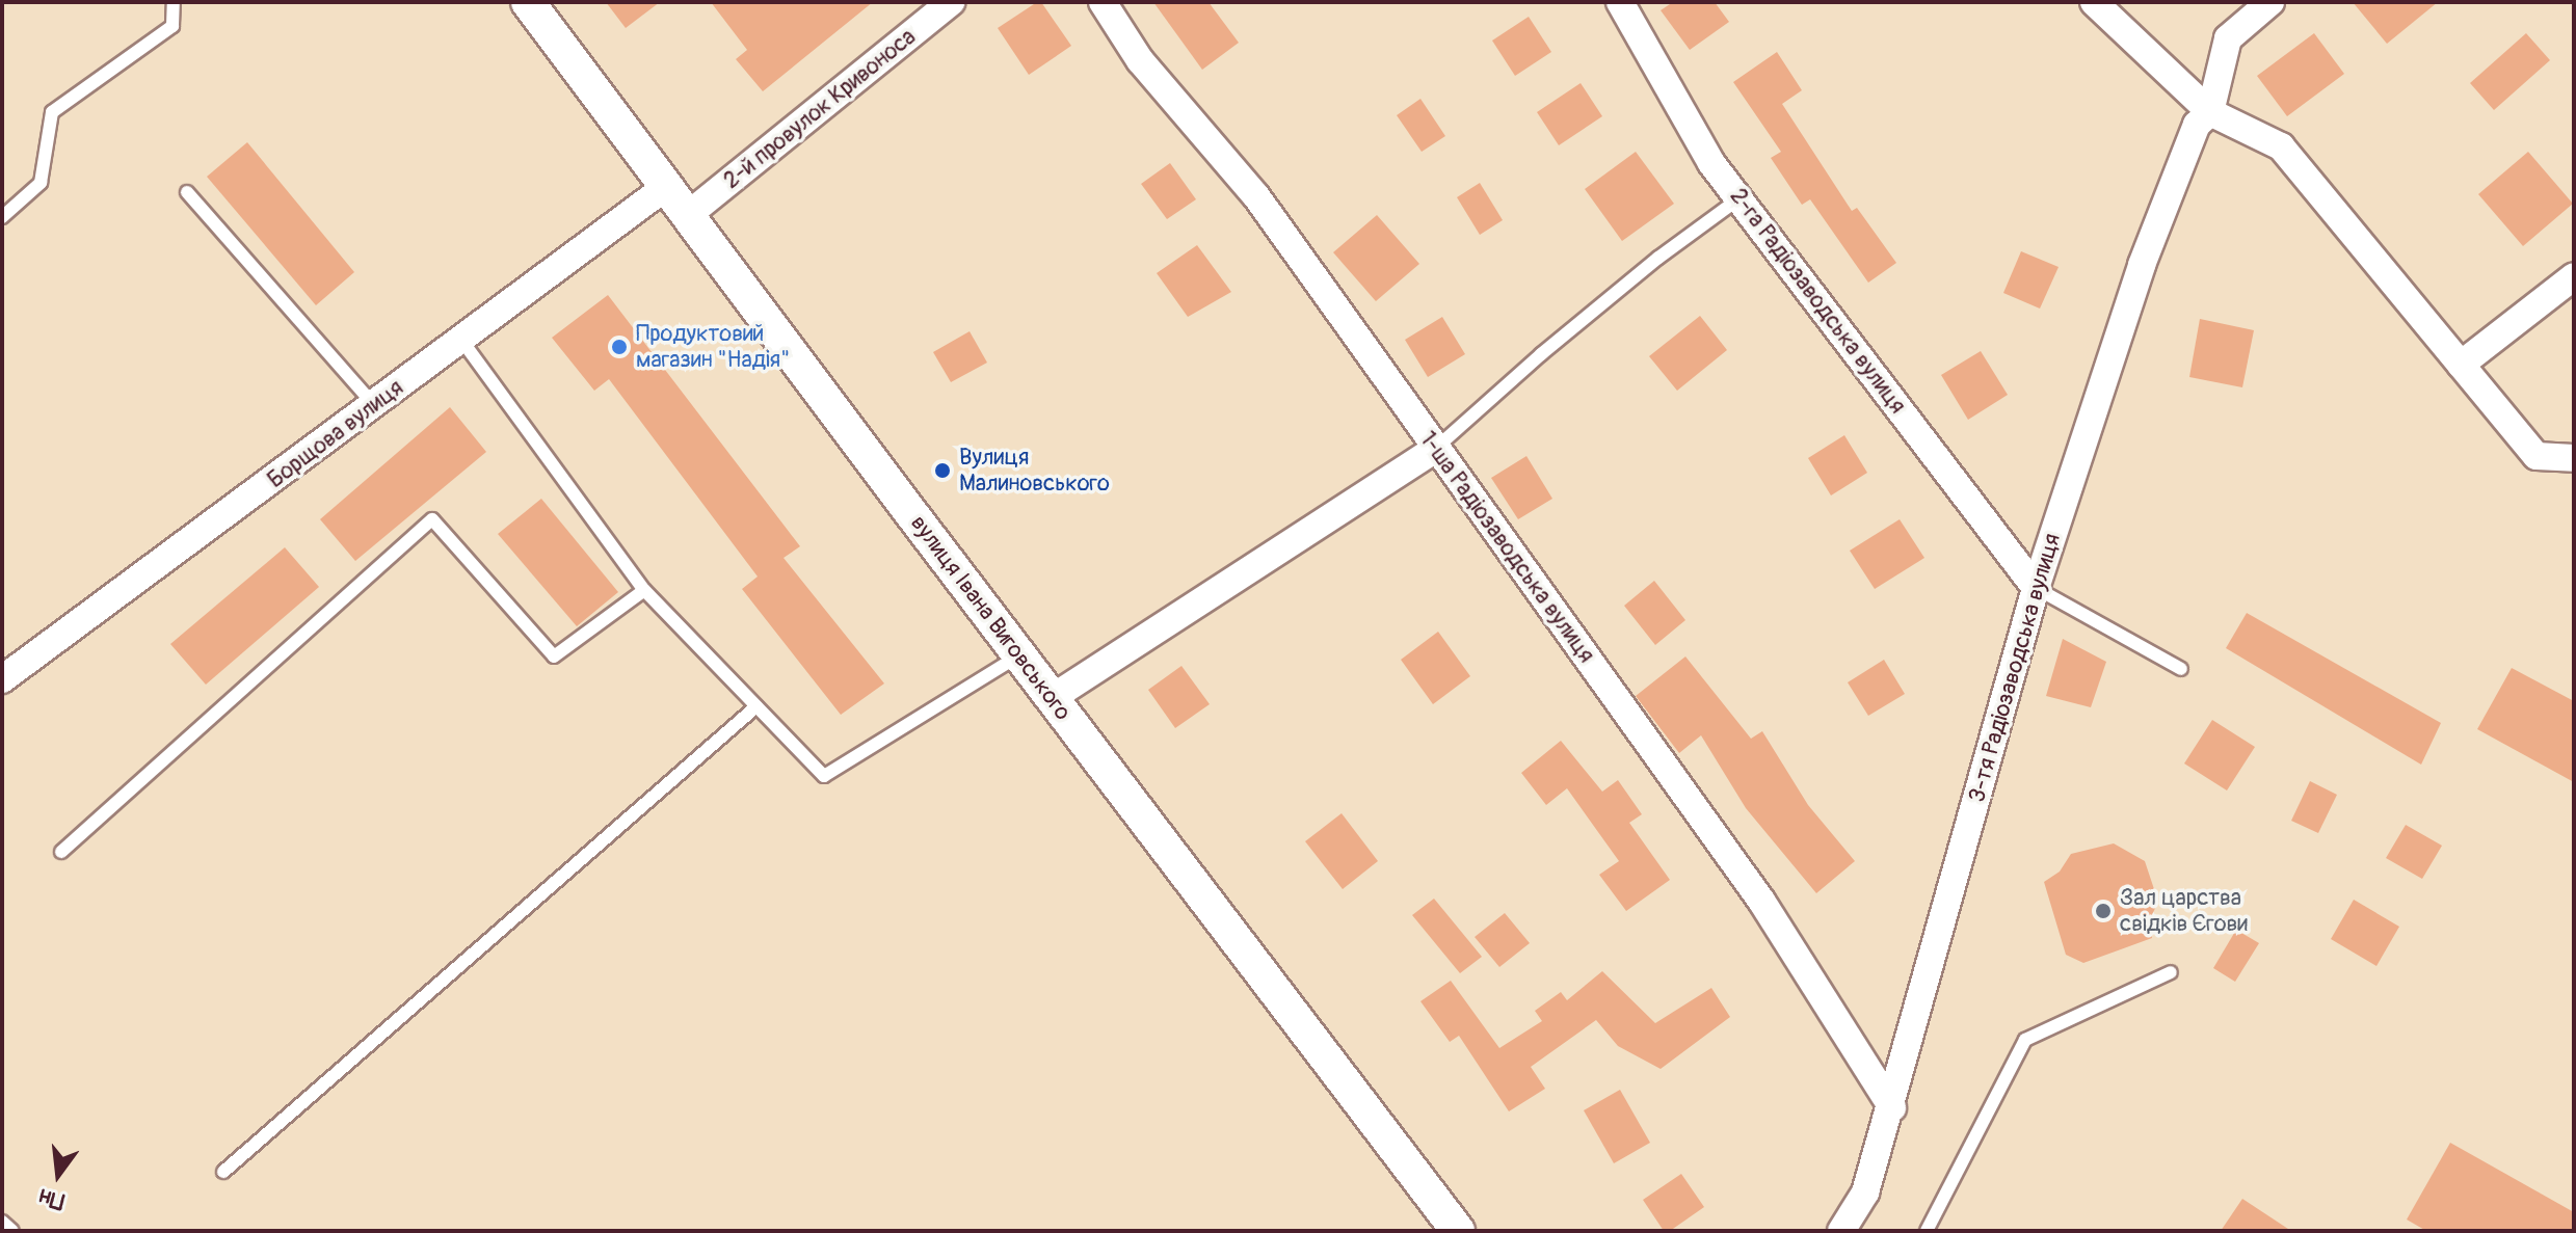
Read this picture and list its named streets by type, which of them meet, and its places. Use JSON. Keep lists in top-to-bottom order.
{
  "streets": {
    "street": [
      "2-й провулок Кривоноса",
      "2-га Радіозаводська вулиця",
      "Борщова вулиця",
      "1-ша Радіозаводська вулиця",
      "вулиця Івана Виговського",
      "3-тя Радіозаводська вулиця"
    ]
  },
  "crossings": [
    ["2-й провулок Кривоноса", "вулиця Івана Виговського"],
    ["2-га Радіозаводська вулиця", "3-тя Радіозаводська вулиця"],
    ["Борщова вулиця", "вулиця Івана Виговського"],
    ["1-ша Радіозаводська вулиця", "3-тя Радіозаводська вулиця"]
  ],
  "places": ["Продуктовий магазин \"Надія\"", "Вулиця Малиновського", "Зал царства свідків Єгови"],
  "north": "bottom"
}
